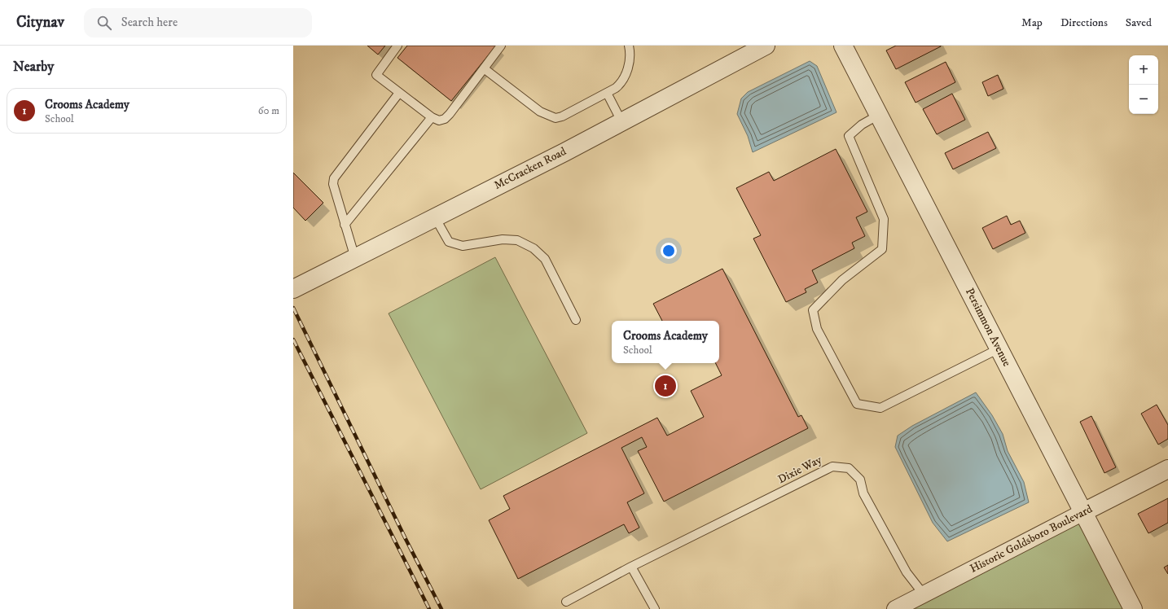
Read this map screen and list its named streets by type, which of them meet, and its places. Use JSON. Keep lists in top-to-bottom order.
{
  "streets": {
    "street": ["McCracken Road", "Persimmon Avenue", "Historic Goldsboro Boulevard"],
    "lane": ["Dixie Way"]
  },
  "crossings": [
    ["Persimmon Avenue", "Historic Goldsboro Boulevard"],
    ["Dixie Way", "Historic Goldsboro Boulevard"]
  ],
  "page": {
    "header": "Citynav",
    "search": "Search here",
    "nav": ["Map", "Directions", "Saved"],
    "heading": "Nearby",
    "map_buttons": ["+", "−"],
    "list": [
      {
        "mark": "1",
        "name": "Crooms Academy",
        "note": "School",
        "value": "60 m"
      }
    ],
    "popup": ["Crooms Academy", "School"],
    "pins": "1"
  }
}
